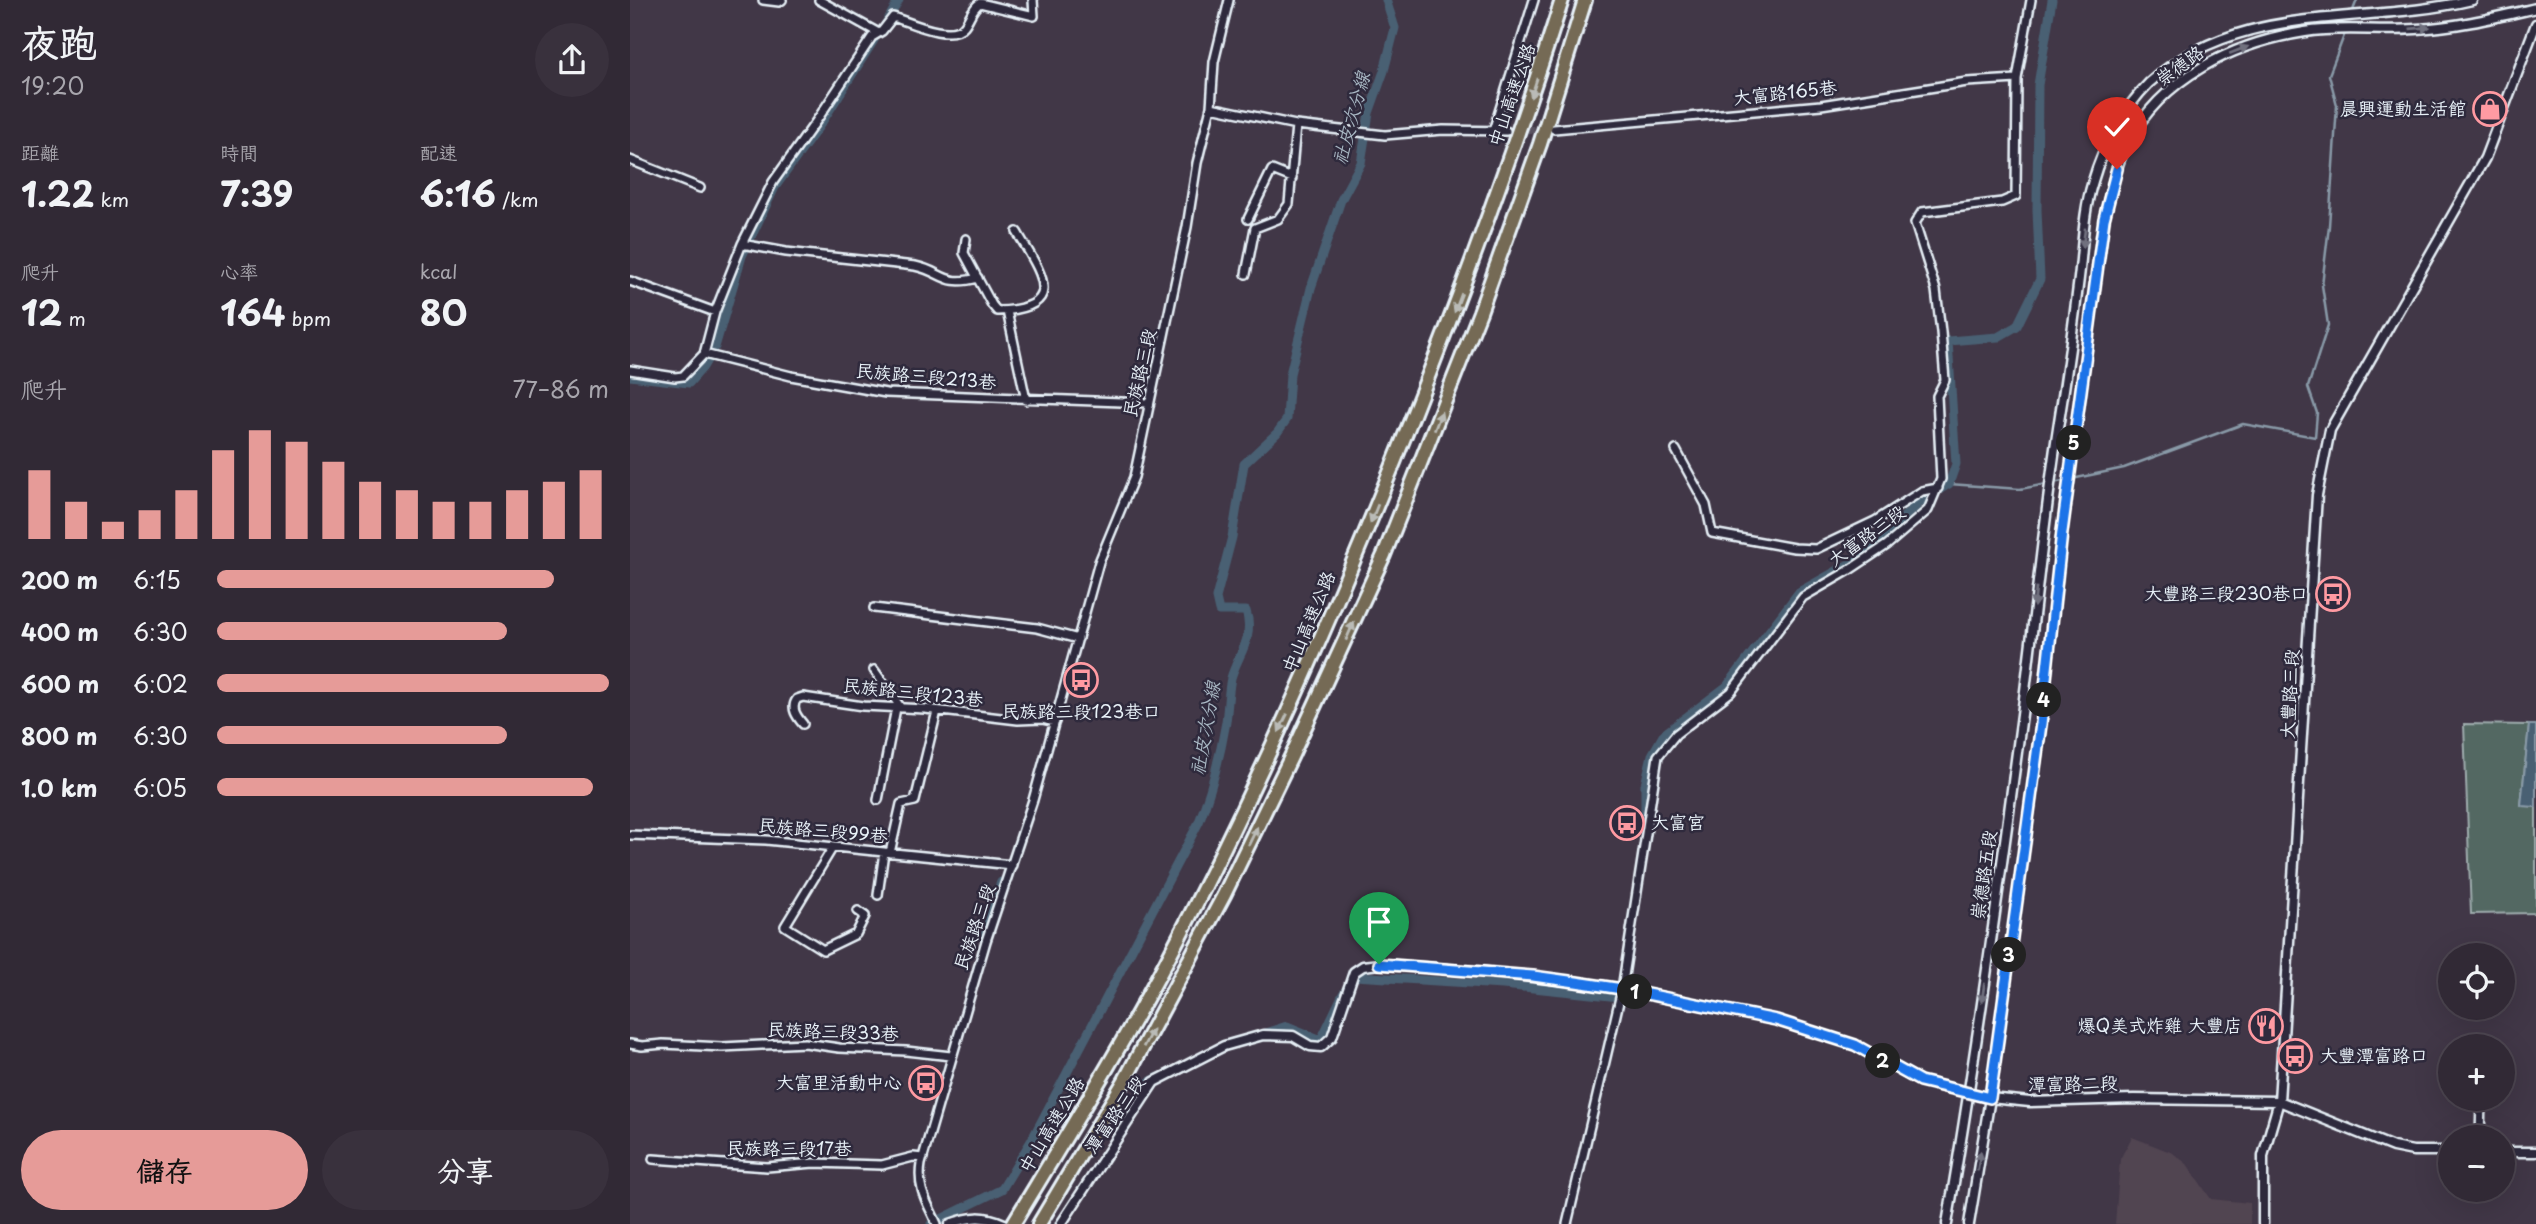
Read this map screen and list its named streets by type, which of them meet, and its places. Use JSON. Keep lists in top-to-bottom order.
{
  "streets": {
    "highway": ["中山高速公路"],
    "street": [
      "崇德路",
      "大富路165巷",
      "民族路三段",
      "民族路三段213巷",
      "大富路三段",
      "民族路三段123巷",
      "大豐路三段",
      "民族路三段99巷",
      "崇德路五段",
      "民族路三段33巷",
      "潭富路二段",
      "潭富路三段",
      "民族路三段17巷"
    ]
  },
  "crossings": [
    ["崇德路", "崇德路五段"],
    ["大富路165巷", "大富路三段"],
    ["民族路三段", "民族路三段213巷"],
    ["民族路三段", "民族路三段123巷"],
    ["民族路三段", "民族路三段99巷"],
    ["民族路三段", "民族路三段33巷"],
    ["民族路三段", "民族路三段17巷"],
    ["大富路三段", "潭富路二段"],
    ["大富路三段", "潭富路三段"],
    ["大豐路三段", "潭富路二段"],
    ["崇德路五段", "潭富路二段"],
    ["潭富路二段", "潭富路三段"]
  ],
  "water": ["社皮次分線"],
  "places": {
    "shop": ["晨興運動生活館"],
    "bus stop": [
      "大豐路三段230巷口",
      "民族路三段123巷口",
      "大富宮",
      "大豐潭富路口",
      "大富里活動中心"
    ],
    "restaurant": ["爆Q美式炸雞 大豐店"]
  },
  "page": {
    "heading": ["夜跑", "19:20"],
    "stats": [
      ["距離", "1.22 km"],
      ["時間", "7:39"],
      ["配速", "6:16 /km"],
      ["爬升", "12 m"],
      ["心率", "164 bpm"],
      ["kcal", "80"]
    ],
    "chart": ["爬升", "77–86 m"],
    "pins": [
      "5",
      "4",
      "3",
      "1",
      "2"
    ],
    "list": [
      {
        "name": "200 m",
        "note": "6:15"
      },
      {
        "name": "400 m",
        "note": "6:30"
      },
      {
        "name": "600 m",
        "note": "6:02"
      },
      {
        "name": "800 m",
        "note": "6:30"
      },
      {
        "name": "1.0 km",
        "note": "6:05"
      }
    ],
    "map_buttons": ["+", "−"],
    "buttons": ["儲存", "分享"]
  }
}
